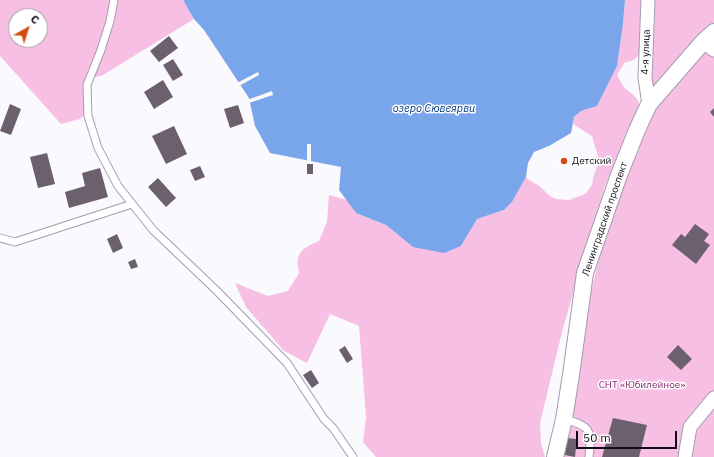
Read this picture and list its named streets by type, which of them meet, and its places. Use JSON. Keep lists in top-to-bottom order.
{
  "streets": {
    "street": ["4-я улица", "Ленинградский проспект"]
  },
  "crossings": [
    ["4-я улица", "Ленинградский проспект"]
  ],
  "water": ["озеро Сювеярви"],
  "parks": ["СНТ «Юбилейное»"],
  "places": ["Детский"],
  "scale_bar": "50 m",
  "north": "top right"
}
